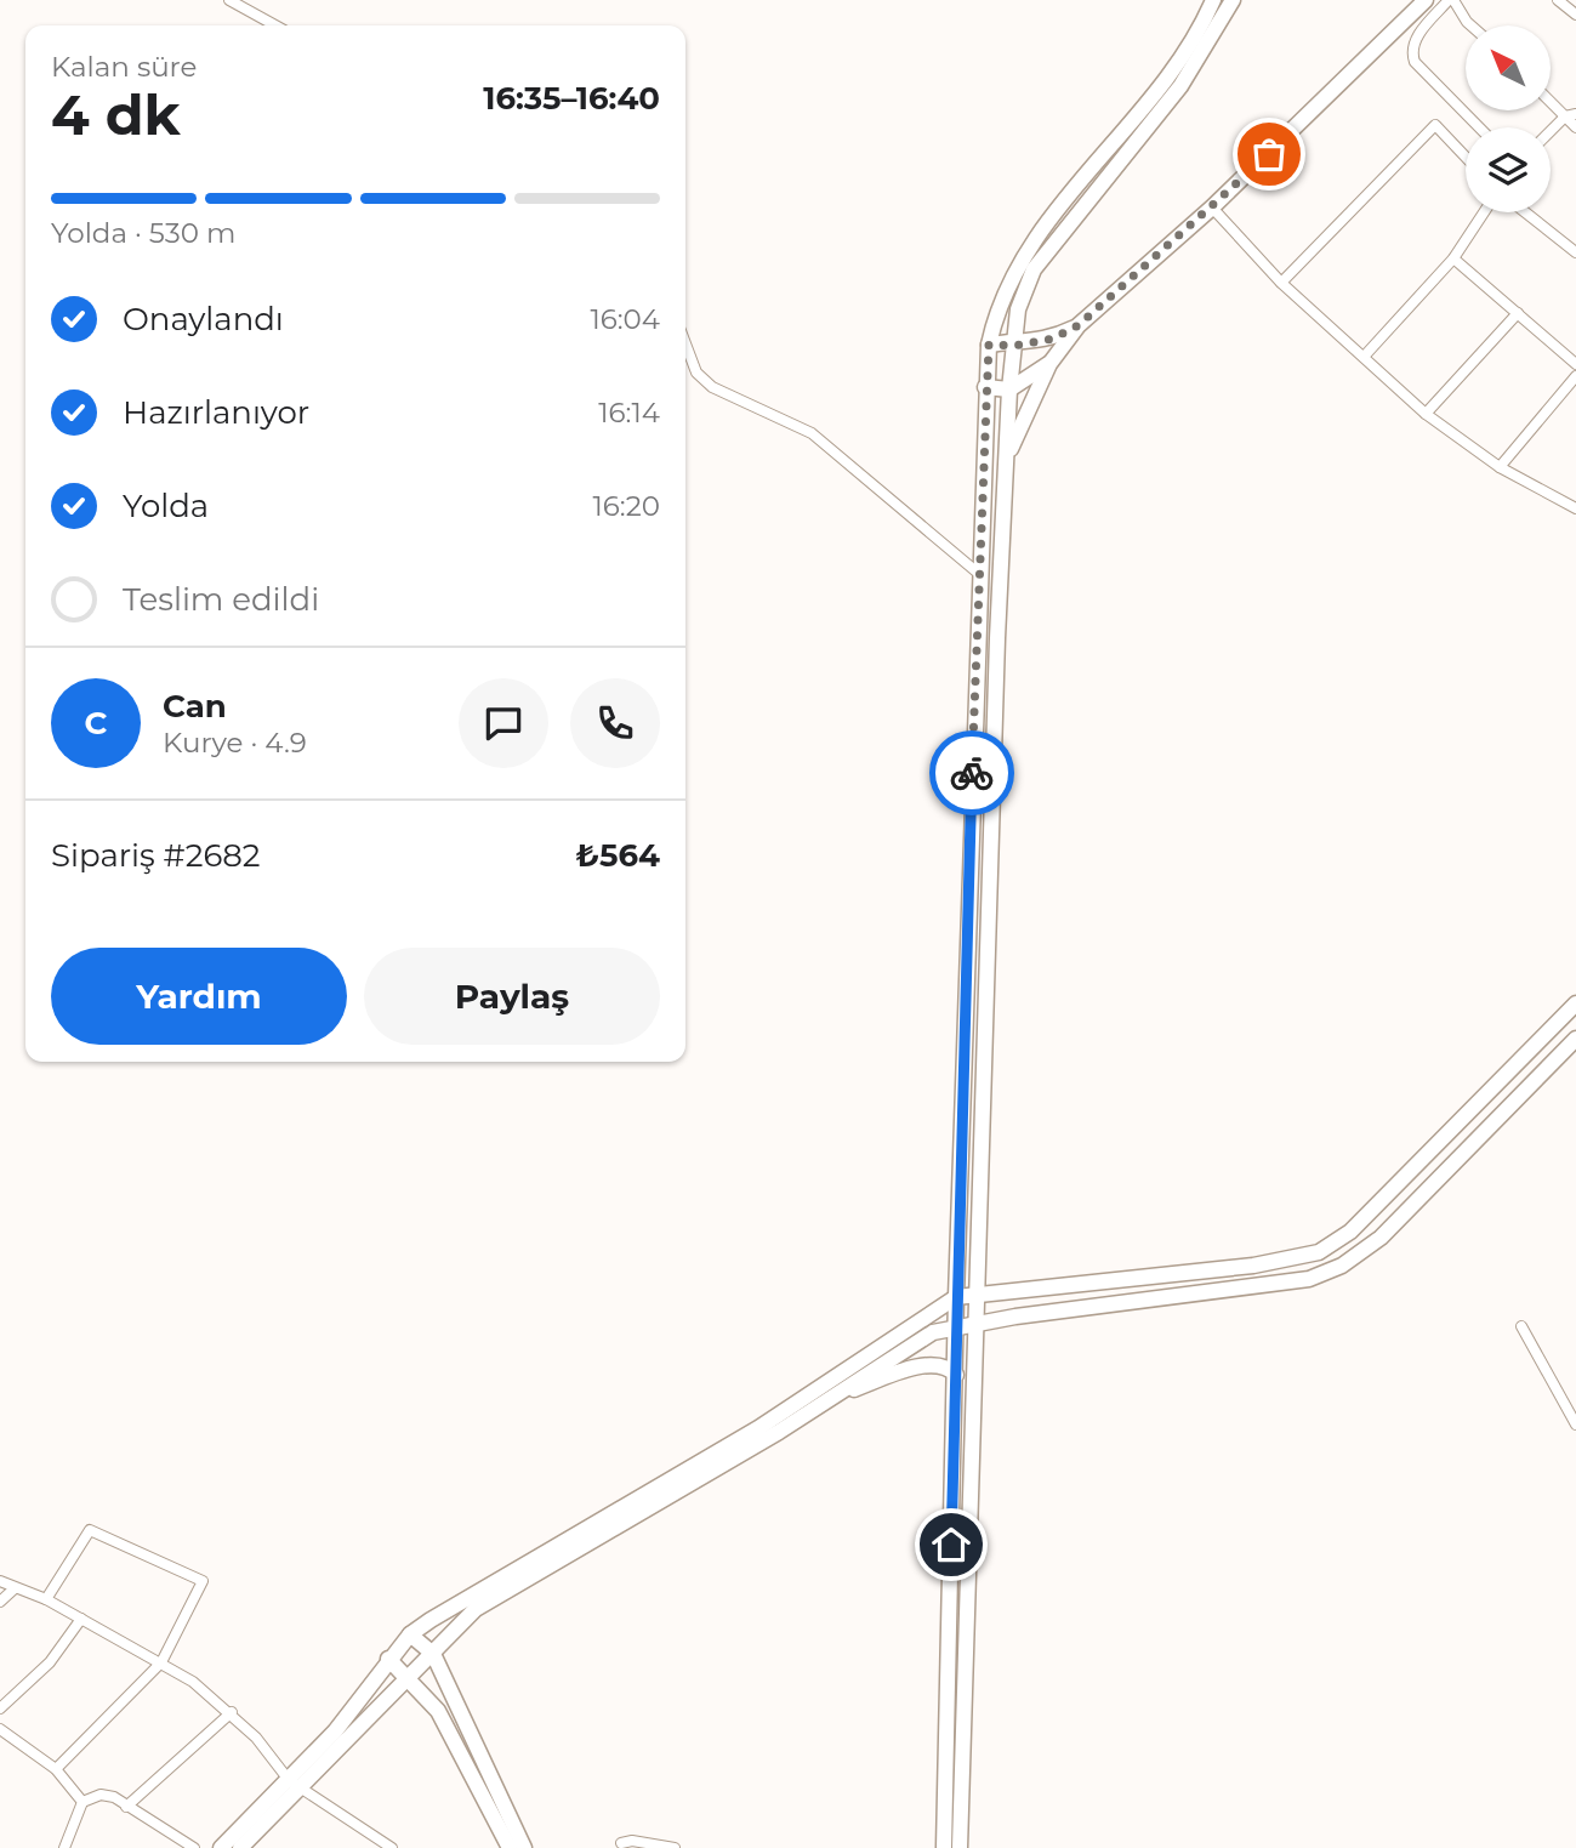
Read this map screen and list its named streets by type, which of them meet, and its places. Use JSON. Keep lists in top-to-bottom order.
{
  "north": "top left",
  "page": {
    "heading": ["4 dk", "Kalan süre", "16:35–16:40"],
    "panel": [
      "Can",
      "Kurye · 4.9",
      "Sipariş #2682",
      "₺564"
    ],
    "bar": "Yolda · 530 m",
    "list": [
      ["Onaylandı", "16:04"],
      ["Hazırlanıyor", "16:14"],
      ["Yolda", "16:20"],
      "Teslim edildi"
    ],
    "round": "C",
    "buttons": ["Yardım", "Paylaş"]
  }
}
